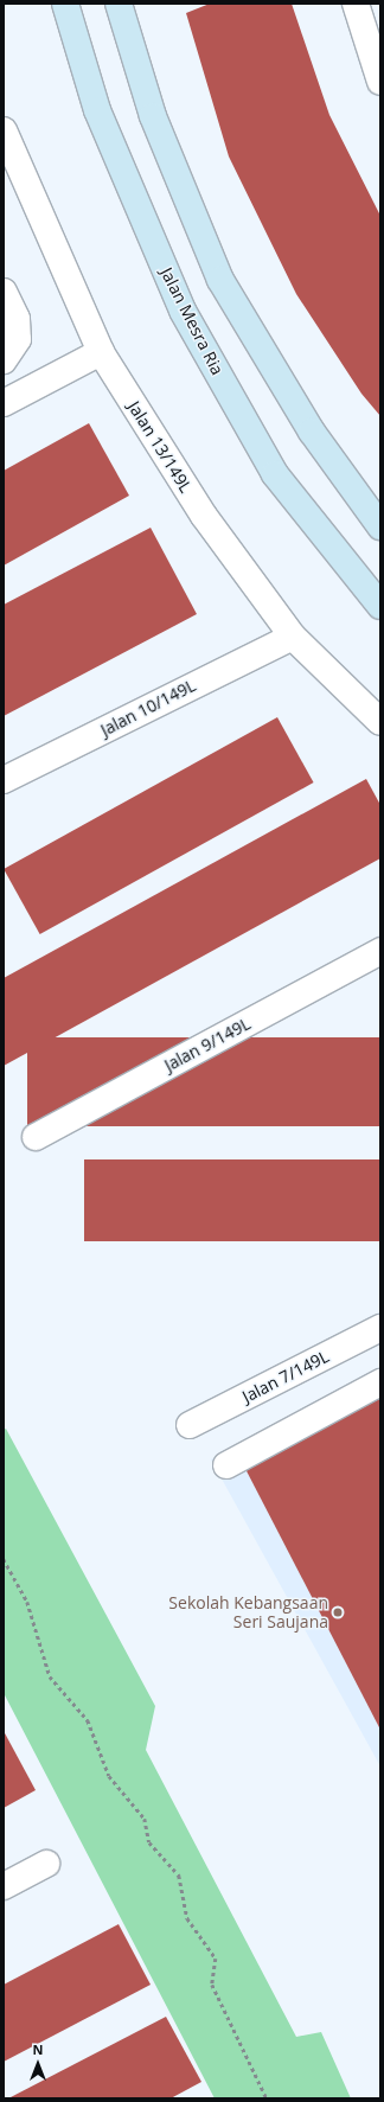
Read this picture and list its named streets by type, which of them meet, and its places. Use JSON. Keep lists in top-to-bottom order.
{
  "streets": {
    "main road": ["Jalan Mesra Ria"],
    "street": [
      "Jalan 13/149L",
      "Jalan 10/149L",
      "Jalan 9/149L",
      "Jalan 7/149L"
    ]
  },
  "crossings": [
    ["Jalan 13/149L", "Jalan 10/149L"]
  ],
  "places": ["Sekolah Kebangsaan Seri Saujana"],
  "north": "top"
}
